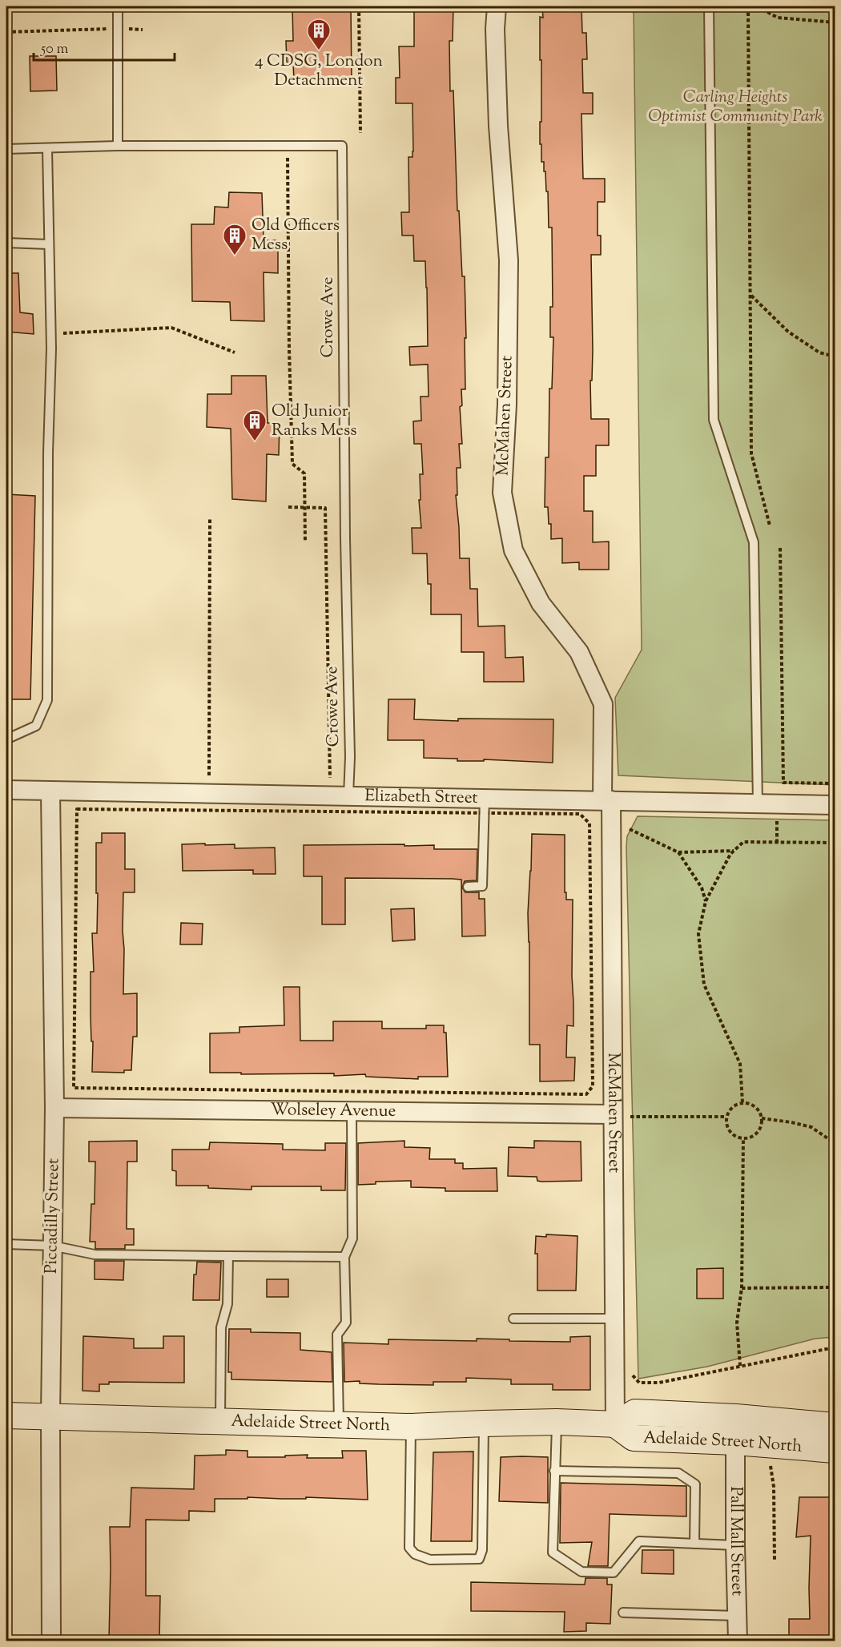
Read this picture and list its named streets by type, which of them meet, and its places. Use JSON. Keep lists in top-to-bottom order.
{
  "streets": {
    "main road": ["Adelaide Street North"],
    "street": [
      "McMahen Street",
      "Elizabeth Street",
      "Wolseley Avenue",
      "Piccadilly Street",
      "Pall Mall Street"
    ],
    "lane": ["Crowe Ave"]
  },
  "crossings": [
    ["Crowe Ave", "Elizabeth Street"],
    ["McMahen Street", "Elizabeth Street"],
    ["McMahen Street", "Wolseley Avenue"],
    ["McMahen Street", "Adelaide Street North"],
    ["Elizabeth Street", "Piccadilly Street"],
    ["Wolseley Avenue", "Piccadilly Street"],
    ["Piccadilly Street", "Adelaide Street North"],
    ["Adelaide Street North", "Pall Mall Street"]
  ],
  "parks": ["Carling Heights Optimist Community Park"],
  "places": {
    "building": ["4 CDSG, London Detachment", "Old Officers Mess", "Old Junior Ranks Mess"]
  },
  "scale_bar": "50 m"
}
